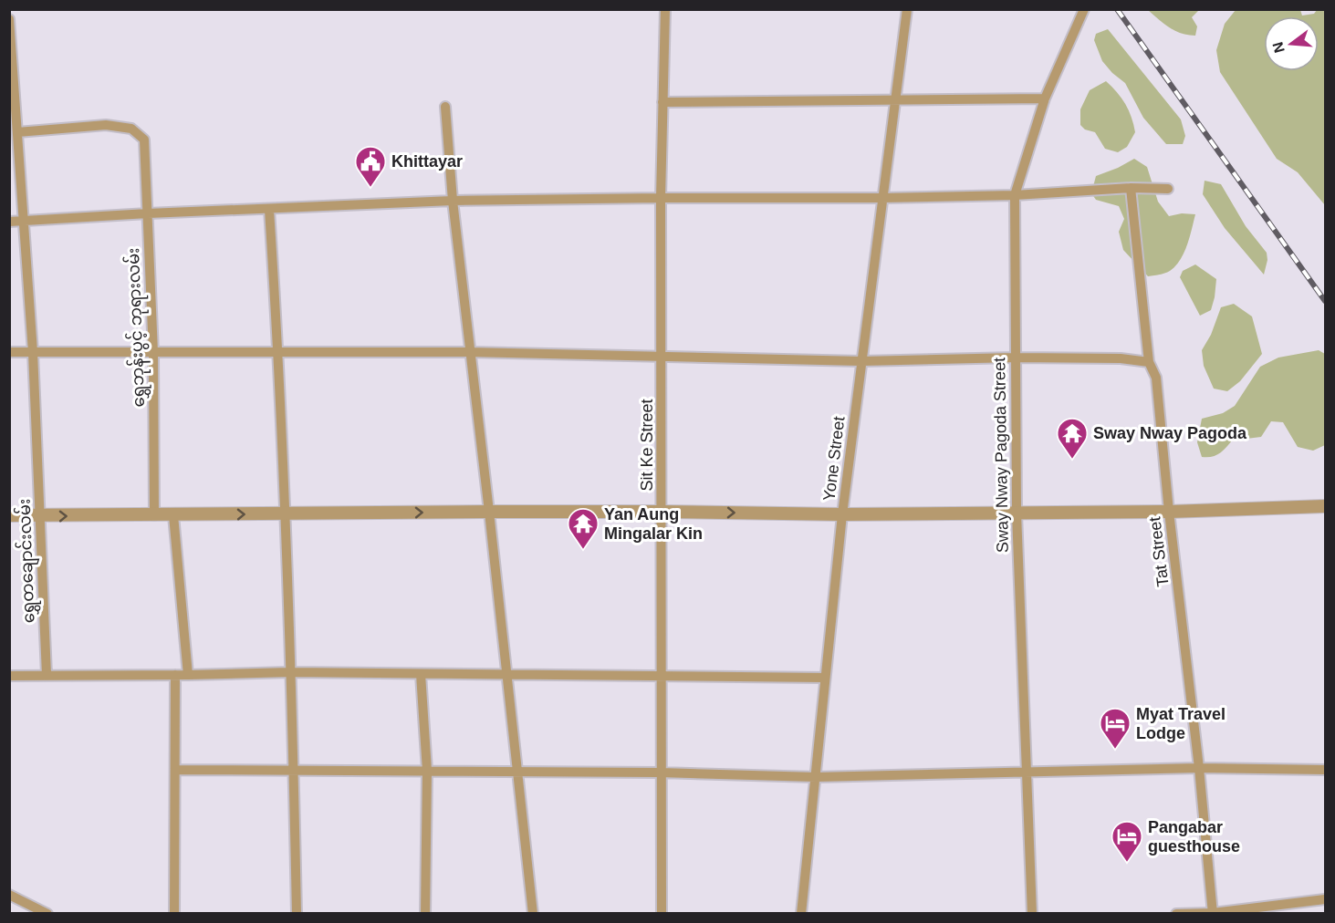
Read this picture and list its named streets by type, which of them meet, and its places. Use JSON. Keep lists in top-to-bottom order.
{
  "streets": {
    "street": [
      "ရွှေဘုန်းပွင့် ဘုရားလမ်း",
      "Sit Ke Street",
      "Sway Nway Pagoda Street",
      "Yone Street",
      "Tat Street",
      "ရွှေတချောင်းလမ်း"
    ]
  },
  "crossings": [
    ["ရွှေဘုန်းပွင့် ဘုရားလမ်း", "ရွှေတချောင်းလမ်း"]
  ],
  "places": {
    "public building": ["Khittayar"],
    "temple": ["Sway Nway Pagoda", "Yan Aung Mingalar Kin"],
    "hotel": ["Myat Travel Lodge", "Pangabar guesthouse"]
  },
  "north": "left"
}
